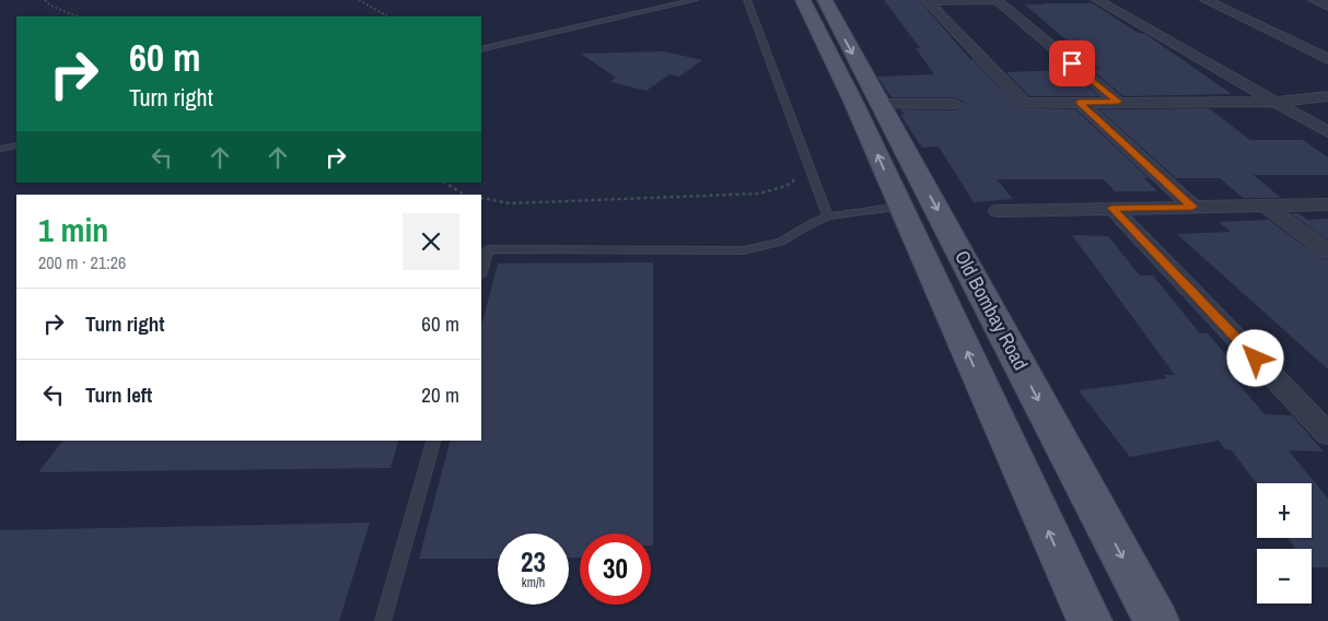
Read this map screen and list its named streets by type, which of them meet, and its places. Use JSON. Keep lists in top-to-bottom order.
{
  "streets": {
    "main road": ["Old Bombay Road"]
  },
  "page": {
    "turn": ["60 m", "Turn right"],
    "heading": ["1 min", "200 m · 21:26"],
    "list": [
      {
        "name": "Turn right",
        "value": "60 m"
      },
      {
        "name": "Turn left",
        "value": "20 m"
      }
    ],
    "map_buttons": ["+", "−"],
    "speed": "23 km/h",
    "limit": "30"
  }
}
